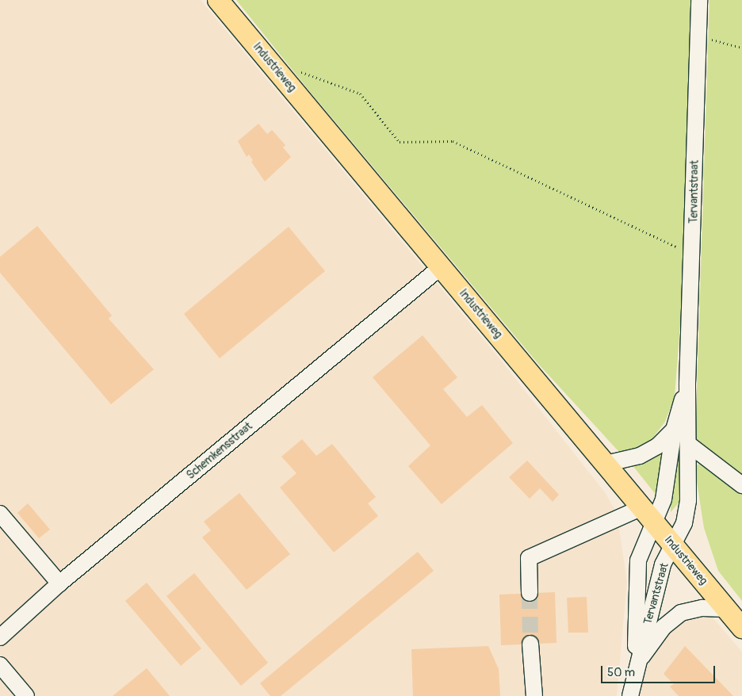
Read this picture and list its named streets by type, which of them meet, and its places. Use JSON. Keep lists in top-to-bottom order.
{
  "streets": {
    "main road": ["Industrieweg"],
    "street": ["Tervantstraat", "Schemkensstraat"]
  },
  "crossings": [
    ["Industrieweg", "Tervantstraat"],
    ["Industrieweg", "Schemkensstraat"]
  ],
  "scale_bar": "50 m"
}
